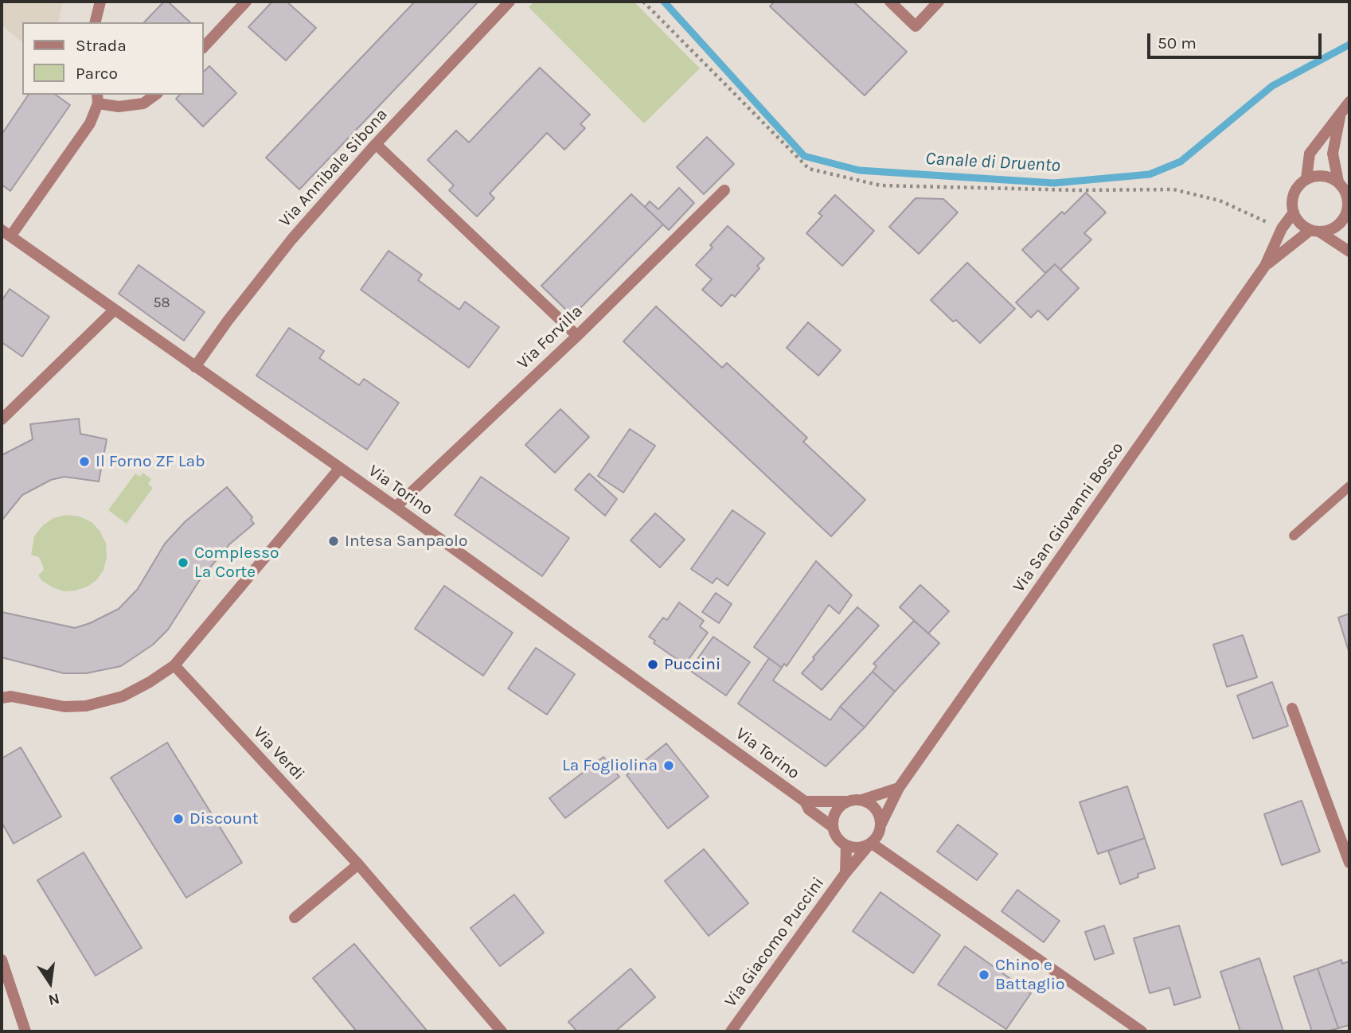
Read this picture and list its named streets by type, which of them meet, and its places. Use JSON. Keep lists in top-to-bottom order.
{
  "streets": {
    "street": [
      "Via Annibale Sibona",
      "Via Forvilla",
      "Via Torino",
      "Via San Giovanni Bosco",
      "Via Verdi",
      "Via Giacomo Puccini"
    ]
  },
  "crossings": [
    ["Via Annibale Sibona", "Via Torino"],
    ["Via Forvilla", "Via Torino"],
    ["Via Torino", "Via San Giovanni Bosco"],
    ["Via Torino", "Via Giacomo Puccini"],
    ["Via San Giovanni Bosco", "Via Giacomo Puccini"]
  ],
  "water": ["Canale di Druento"],
  "places": [
    "Il Forno ZF Lab",
    "Intesa Sanpaolo",
    "Complesso La Corte",
    "Puccini",
    "La Fogliolina",
    "Discount",
    "Chino e Battaglio"
  ],
  "house_numbers": ["58"],
  "legend": ["Strada", "Parco"],
  "scale_bar": "50 m",
  "north": "bottom"
}
